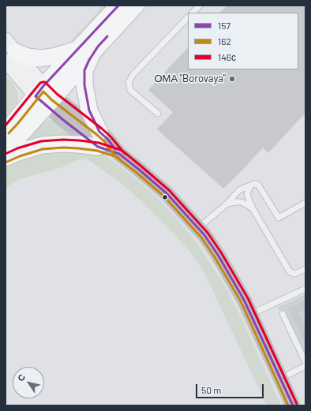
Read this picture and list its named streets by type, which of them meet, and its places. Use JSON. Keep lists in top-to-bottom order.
{
  "places": ["ОМА \"Borovaya\""],
  "lines": ["transit line 157", "transit line 146с", "transit line 162"],
  "legend": ["157", "162", "146с"],
  "scale_bar": "50 m",
  "north": "top left"
}
